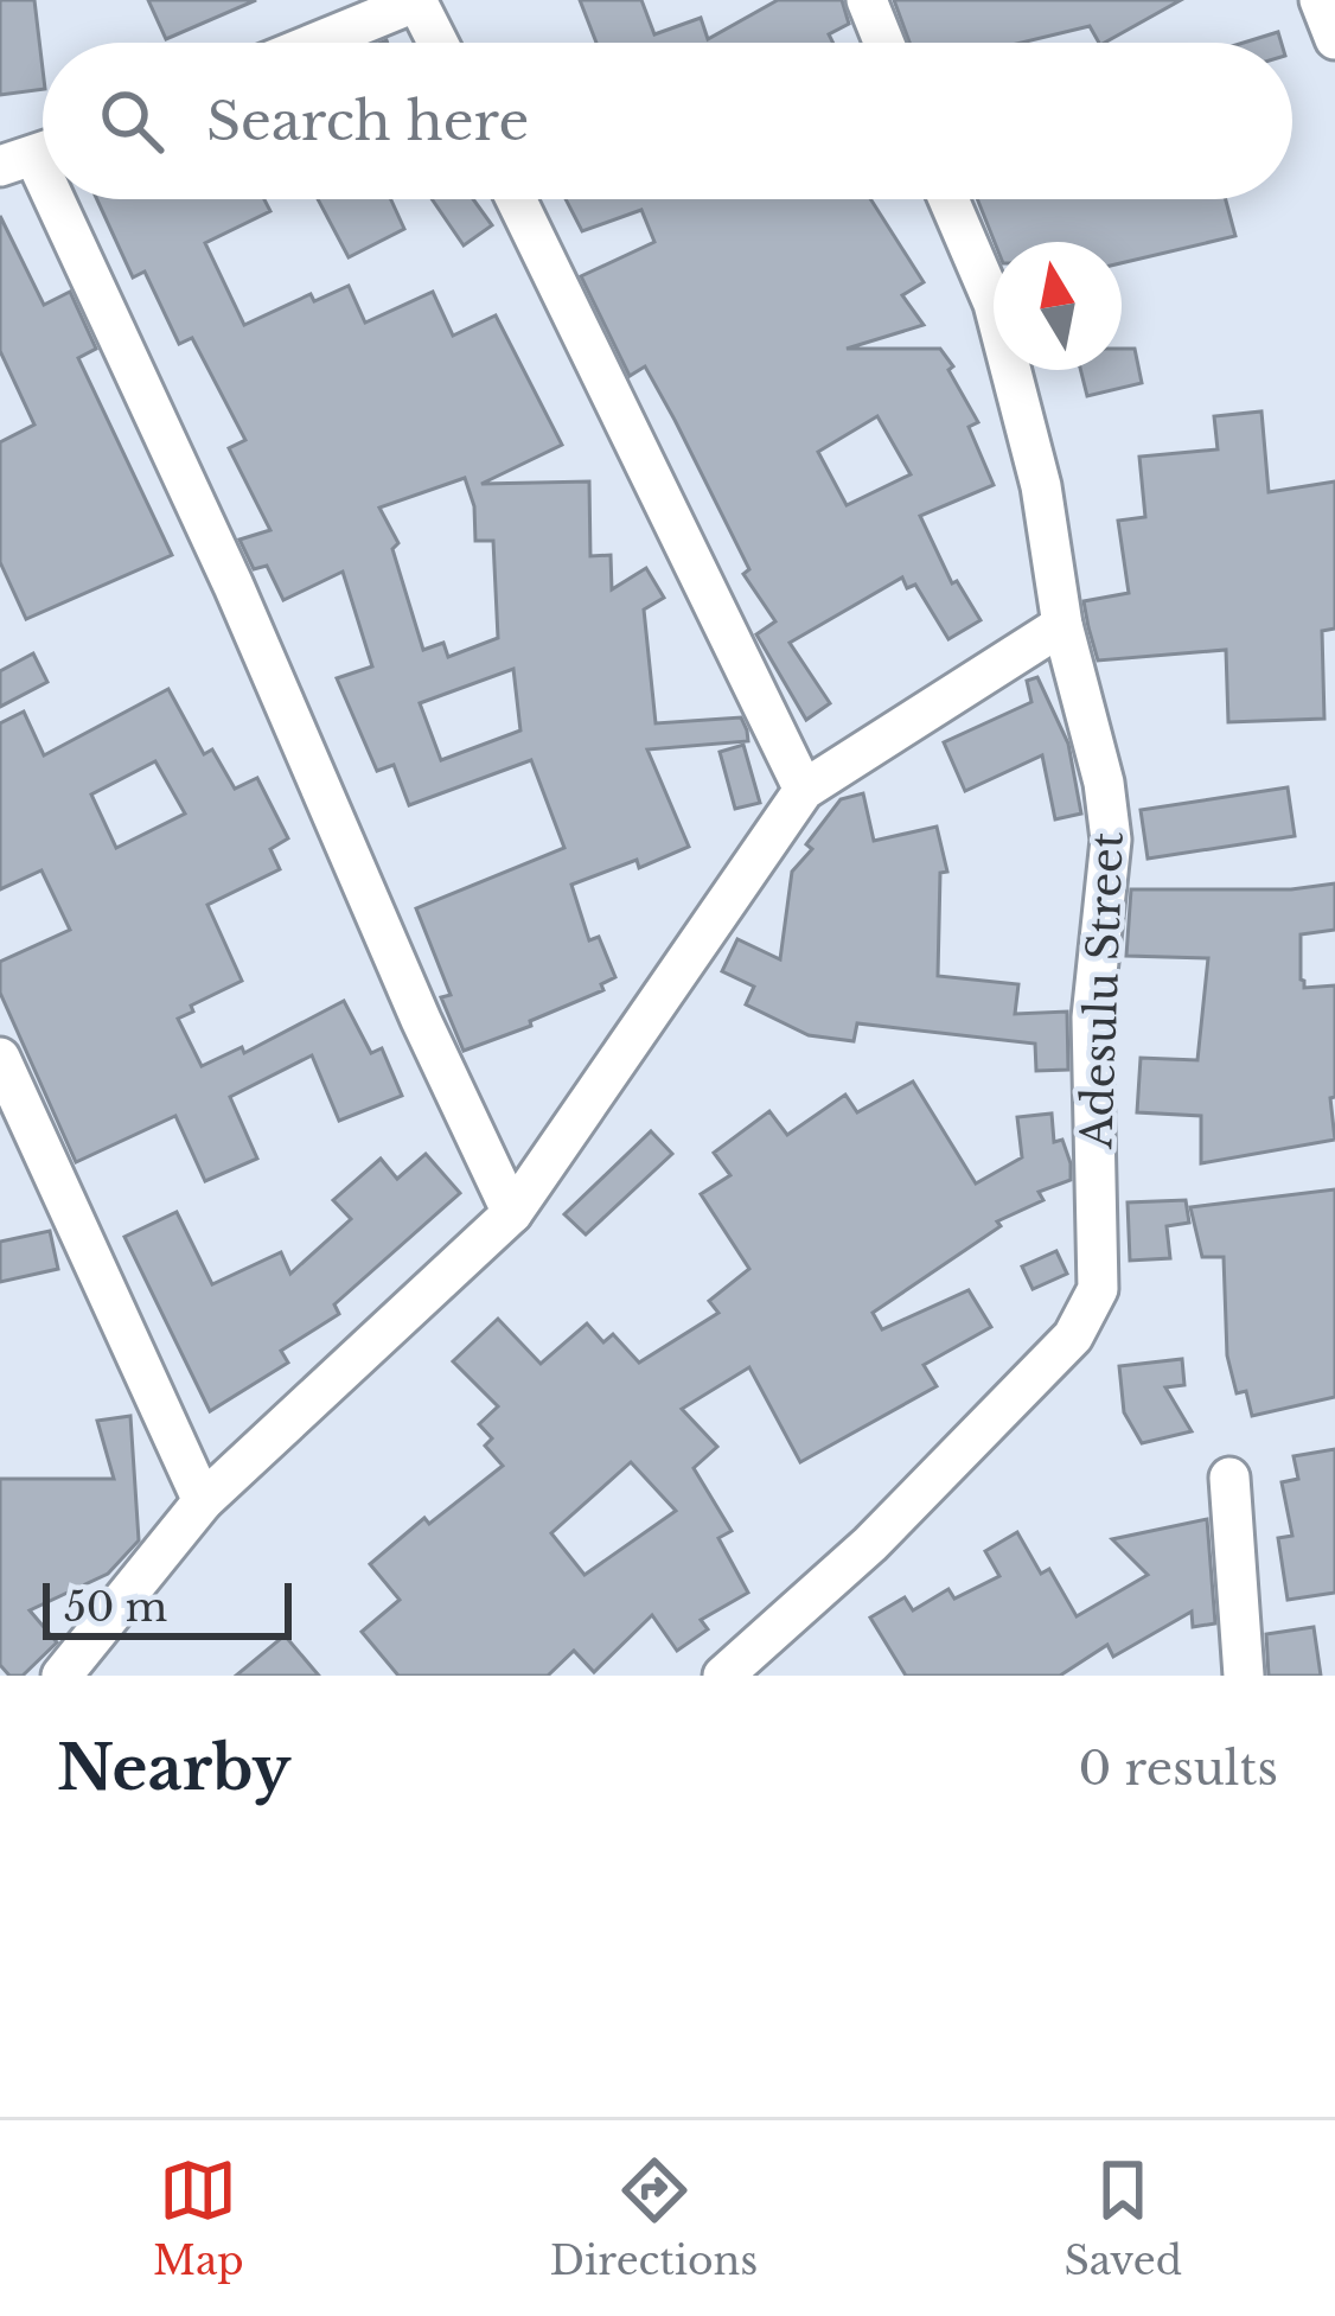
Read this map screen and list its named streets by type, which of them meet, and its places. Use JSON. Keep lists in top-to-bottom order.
{
  "streets": {
    "street": ["Adesulu Street"]
  },
  "scale_bar": "50 m",
  "north": "top",
  "page": {
    "search": "Search here",
    "scale": "50 m",
    "heading": ["Nearby", "0 results"],
    "nav": ["Map", "Directions", "Saved"]
  }
}
